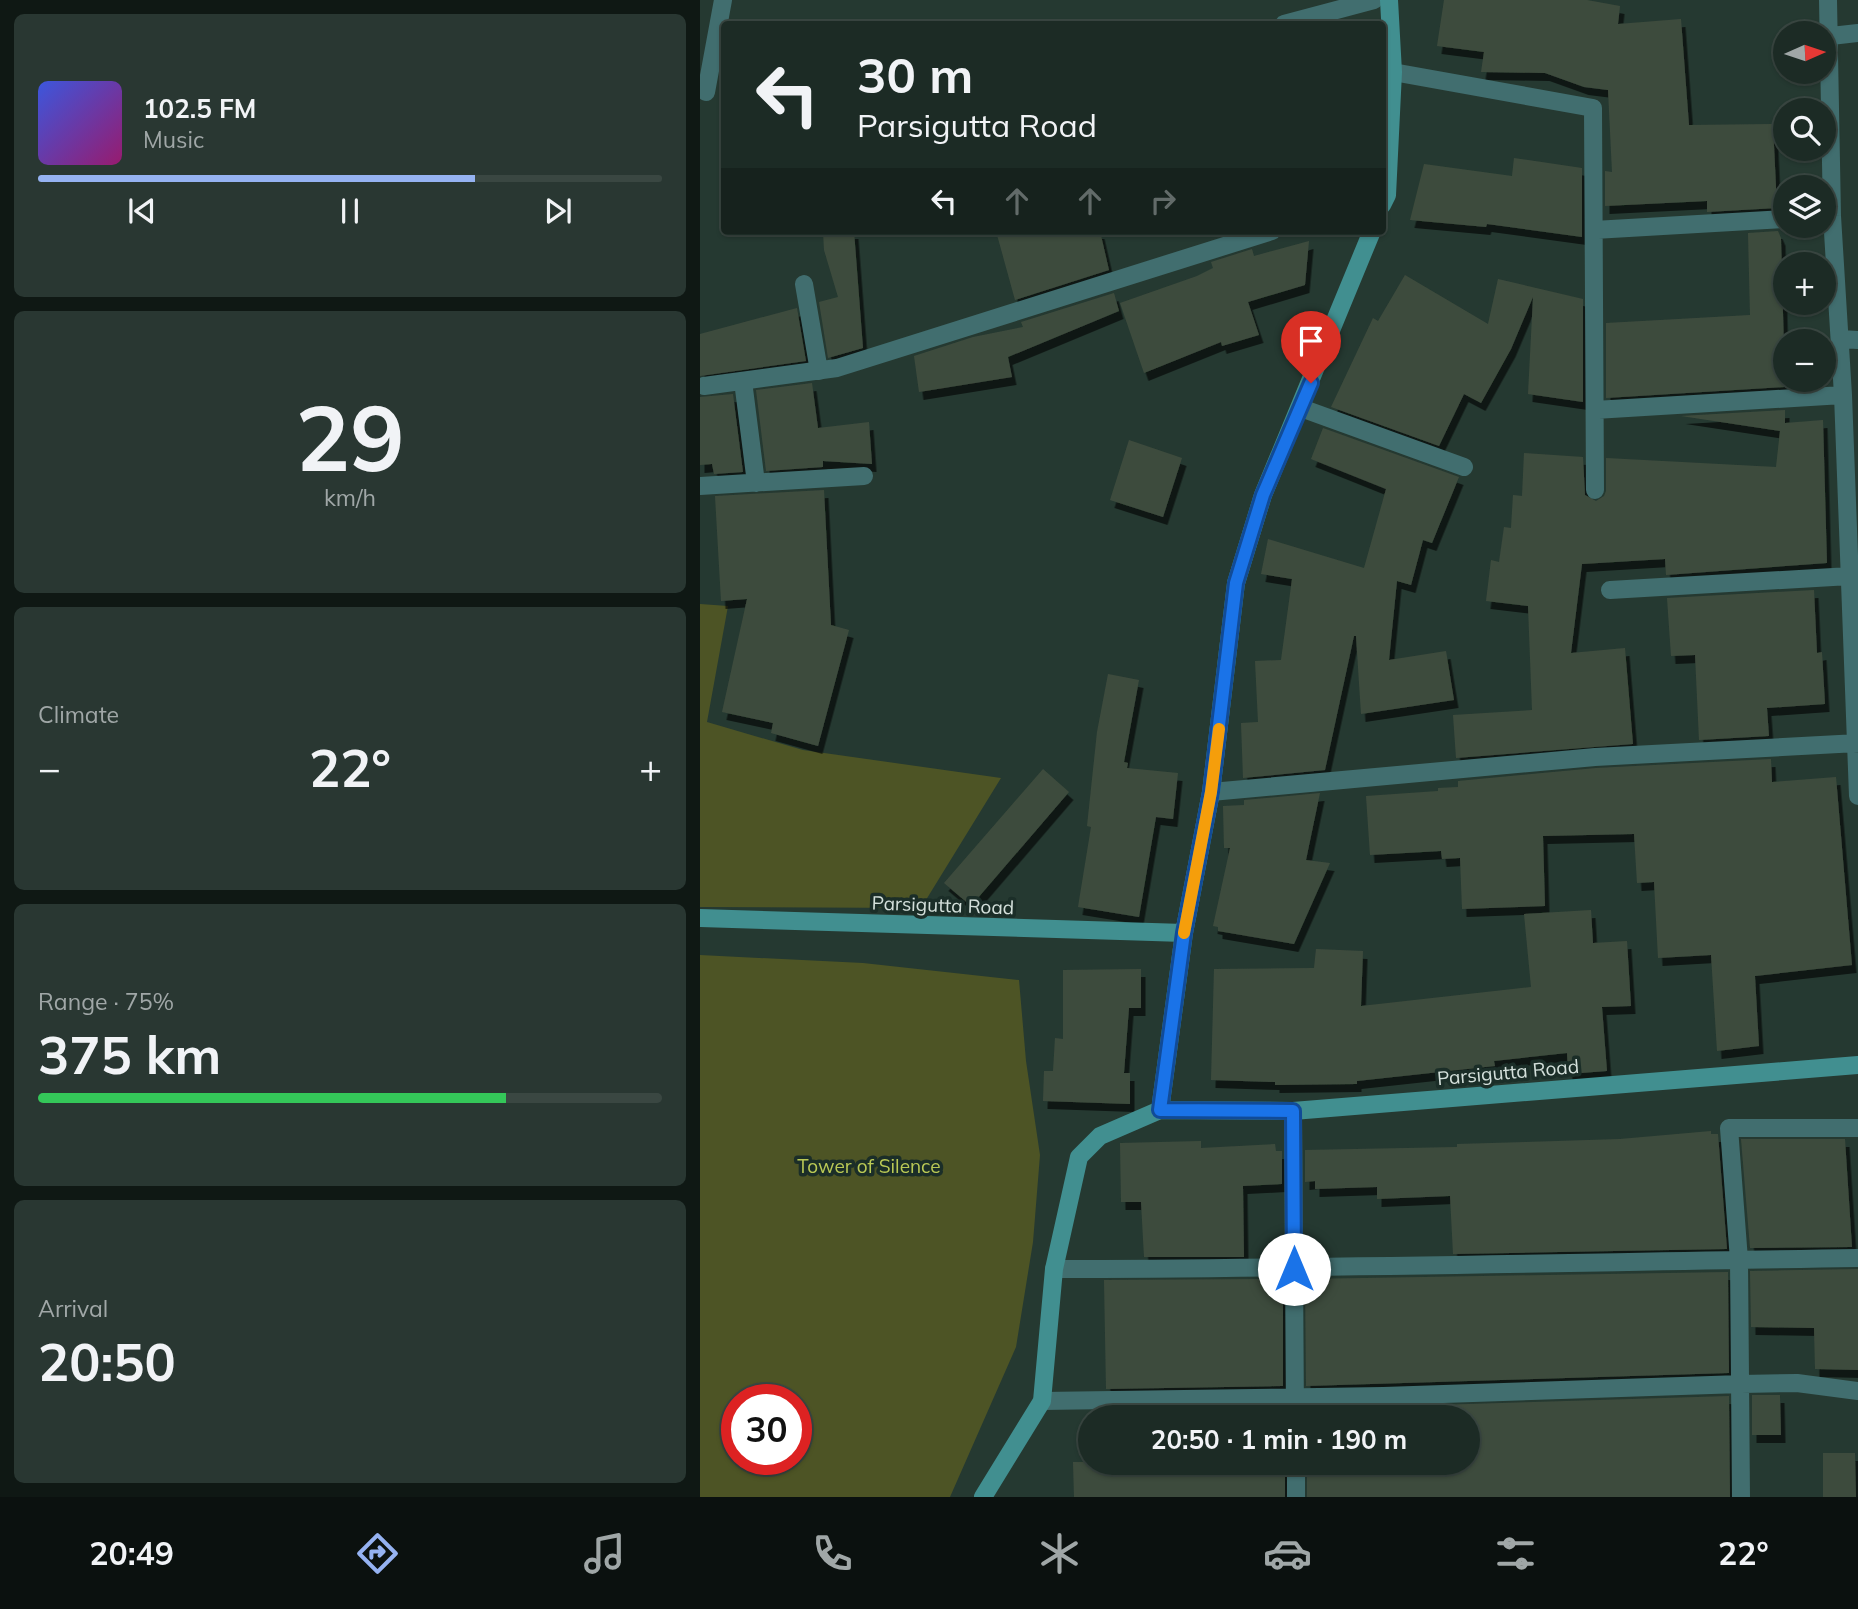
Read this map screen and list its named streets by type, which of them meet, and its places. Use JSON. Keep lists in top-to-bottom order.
{
  "streets": {
    "street": ["Parsigutta Road"]
  },
  "parks": ["Tower of Silence"],
  "north": "right",
  "page": {
    "map_buttons": ["+", "−"],
    "turn": ["30 m", "Parsigutta Road"],
    "song": ["102.5 FM", "Music"],
    "tile": [
      ["29", "km/h"],
      "Climate",
      ["Range · 75%", "375 km"],
      ["Arrival", "20:50"]
    ],
    "heat": ["−", "22°", "+"],
    "limit": "30",
    "trip": "20:50 · 1 min · 190 m",
    "tabs": ["20:49", "22°"]
  }
}
